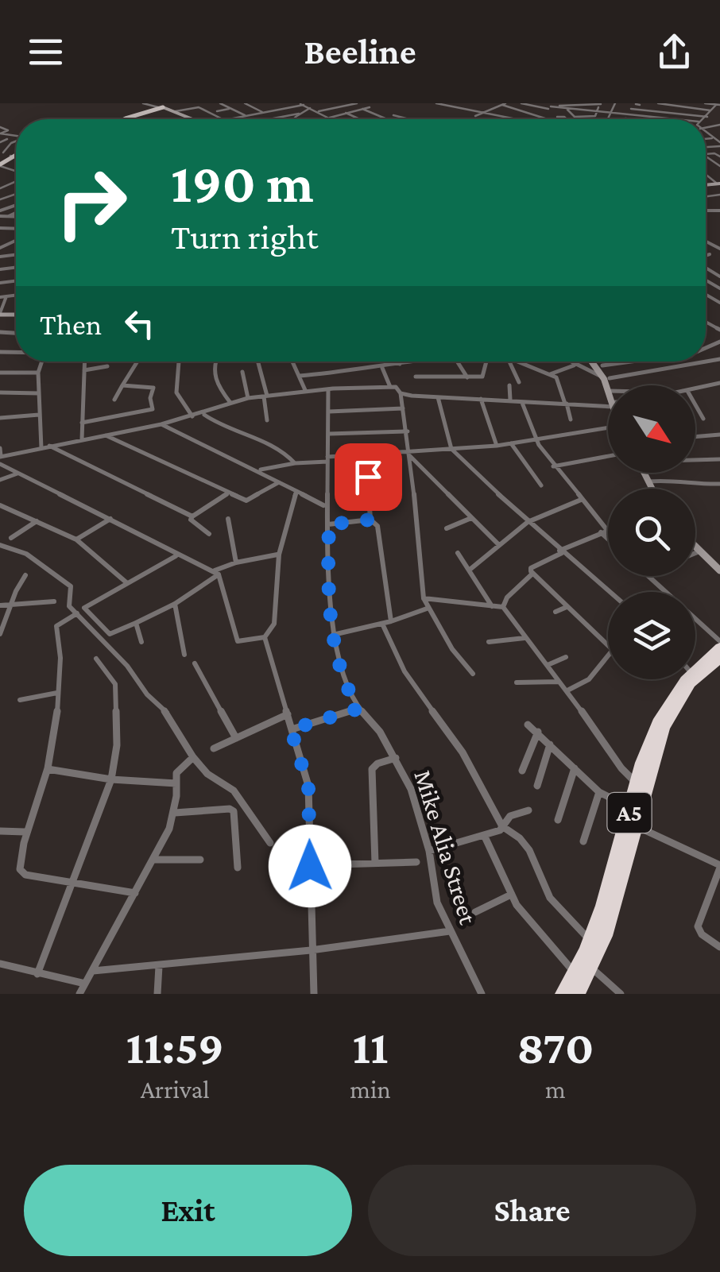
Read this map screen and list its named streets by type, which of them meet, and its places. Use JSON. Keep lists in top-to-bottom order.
{
  "streets": {
    "highway": ["A5"],
    "street": ["Mike Alia Street"]
  },
  "north": "bottom right",
  "page": {
    "header": "Beeline",
    "turn": ["190 m", "Turn right"],
    "then": "Then",
    "eta": [
      "11:59",
      "Arrival",
      "11",
      "min",
      "870",
      "m"
    ],
    "buttons": ["Exit", "Share"]
  }
}
